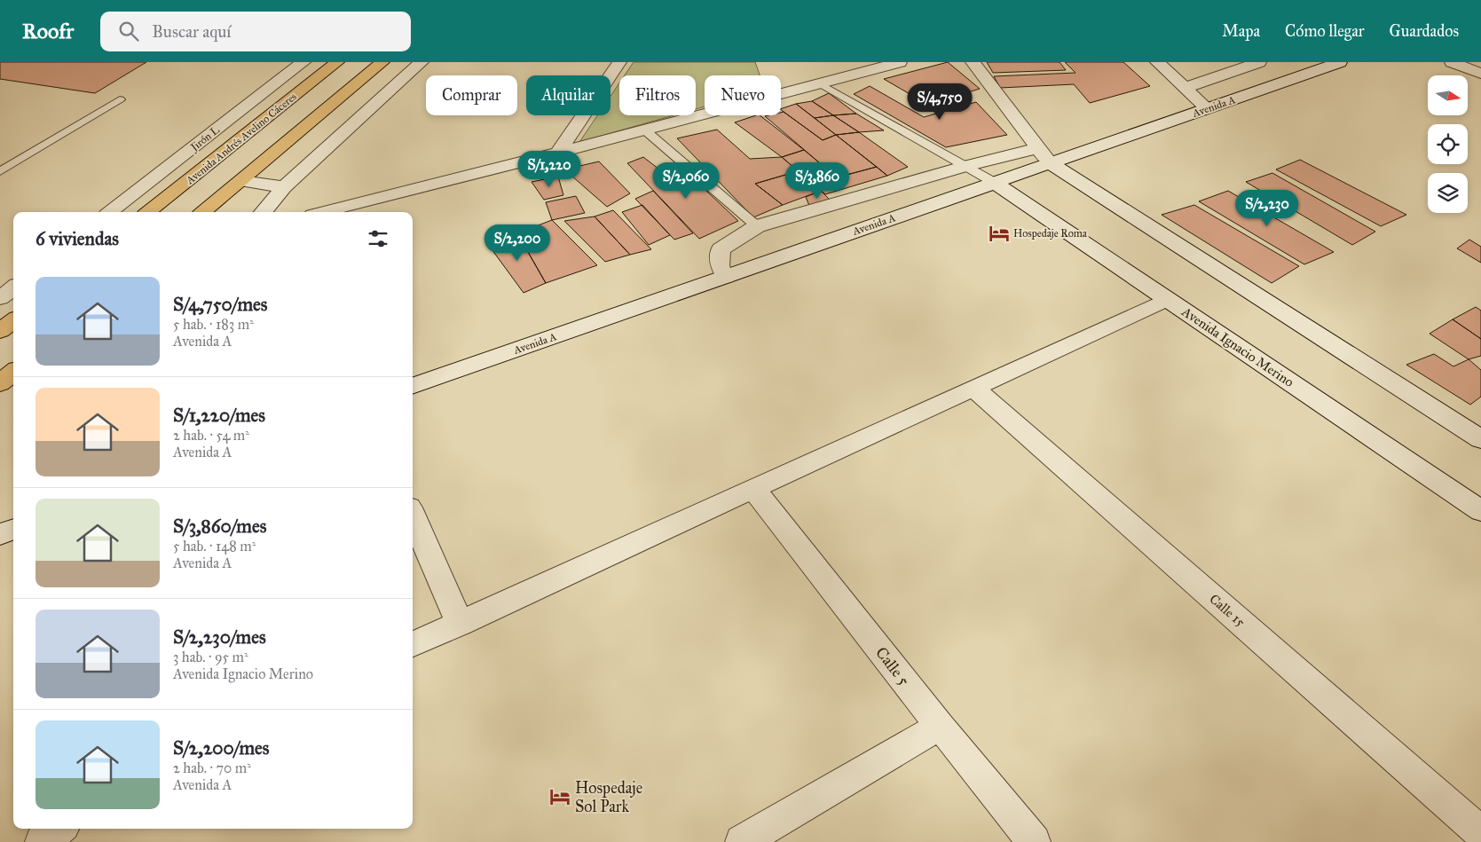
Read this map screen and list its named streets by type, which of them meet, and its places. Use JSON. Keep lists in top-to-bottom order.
{
  "streets": {
    "highway": ["Avenida Andrés Avelino Cáceres"],
    "street": [
      "Avenida A",
      "Jirón L",
      "Avenida Ignacio Merino",
      "Calle 15",
      "Calle 5"
    ]
  },
  "crossings": [
    ["Avenida A", "Avenida Ignacio Merino"]
  ],
  "places": {
    "hotel": ["Hospedaje Roma", "Hospedaje Sol Park"]
  },
  "north": "right",
  "page": {
    "header": "Roofr",
    "search": "Buscar aquí",
    "nav": ["Mapa", "Cómo llegar", "Guardados"],
    "chip": [
      "Comprar",
      "Alquilar",
      "Filtros",
      "Nuevo"
    ],
    "price": [
      "S/4,750",
      "S/1,220",
      "S/2,060",
      "S/3,860",
      "S/2,230",
      "S/2,200"
    ],
    "heading": "6 viviendas",
    "list": [
      {
        "name": "S/4,750/mes",
        "note": "5 hab. · 183 m² · Avenida A"
      },
      {
        "name": "S/1,220/mes",
        "note": "2 hab. · 54 m² · Avenida A"
      },
      {
        "name": "S/3,860/mes",
        "note": "5 hab. · 148 m² · Avenida A"
      },
      {
        "name": "S/2,230/mes",
        "note": "3 hab. · 95 m² · Avenida Ignacio Merino"
      },
      {
        "name": "S/2,200/mes",
        "note": "2 hab. · 70 m² · Avenida A"
      }
    ]
  }
}
